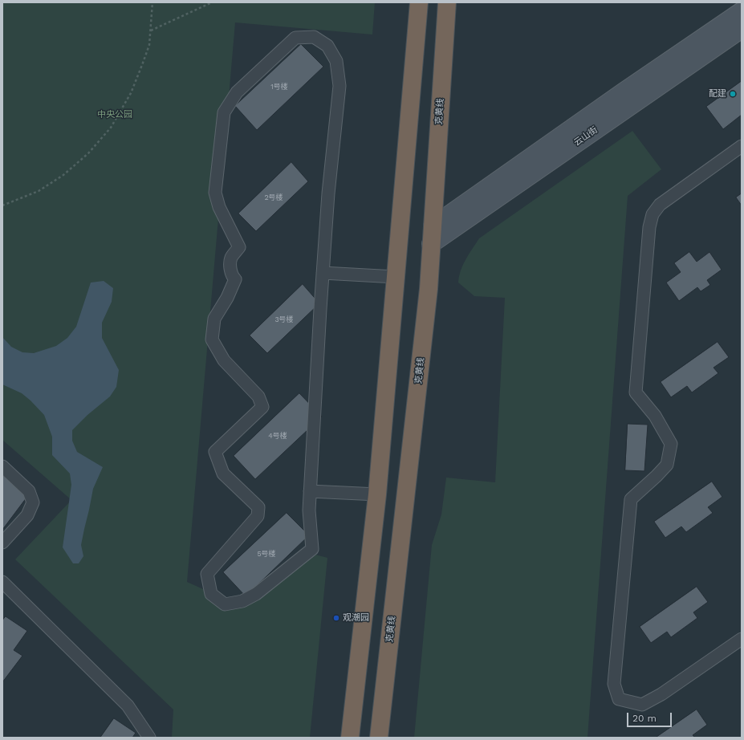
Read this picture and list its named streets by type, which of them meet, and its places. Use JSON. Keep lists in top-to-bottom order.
{
  "streets": {
    "highway": ["克黄线"],
    "street": ["云山街"]
  },
  "crossings": [
    ["克黄线", "云山街"]
  ],
  "parks": ["中央公园"],
  "places": ["配建", "观潮园"],
  "house_numbers": [
    "1号楼",
    "2号楼",
    "3号楼",
    "4号楼",
    "5号楼"
  ],
  "scale_bar": "20 m"
}
